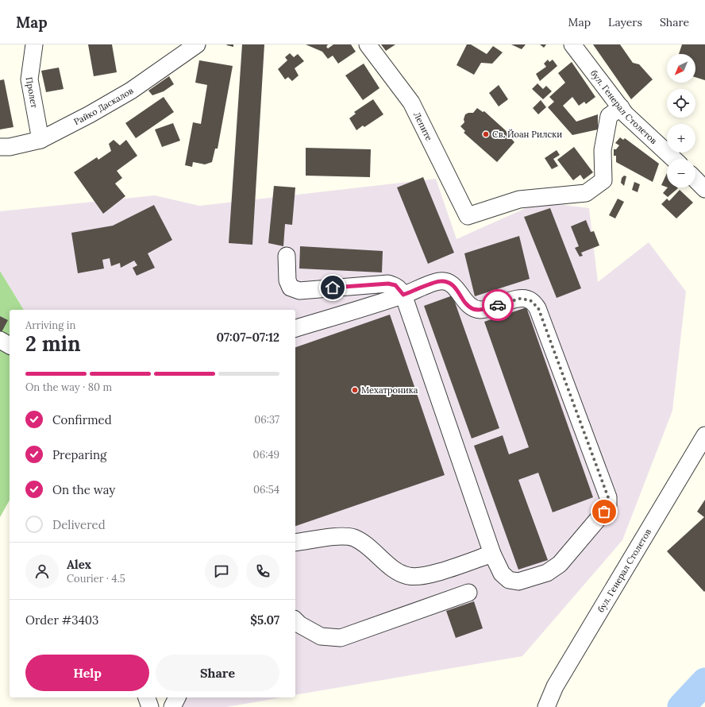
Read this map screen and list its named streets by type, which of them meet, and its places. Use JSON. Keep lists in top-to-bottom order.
{
  "streets": {
    "street": [
      "Пролет",
      "Райко Даскалов",
      "бул. Генерал Столетов",
      "Лепите"
    ]
  },
  "crossings": [
    ["Пролет", "Райко Даскалов"],
    ["бул. Генерал Столетов", "Лепите"]
  ],
  "places": ["Св. Йоан Рилски", "Мехатроника"],
  "north": "bottom left",
  "page": {
    "header": "Map",
    "nav": ["Map", "Layers", "Share"],
    "map_buttons": ["+", "−"],
    "heading": ["2 min", "Arriving in", "07:07–07:12"],
    "panel": [
      "Alex",
      "Courier · 4.5",
      "Order #3403",
      "$5.07"
    ],
    "bar": "On the way · 80 m",
    "list": [
      ["Confirmed", "06:37"],
      ["Preparing", "06:49"],
      ["On the way", "06:54"],
      "Delivered"
    ],
    "buttons": ["Help", "Share"]
  }
}
